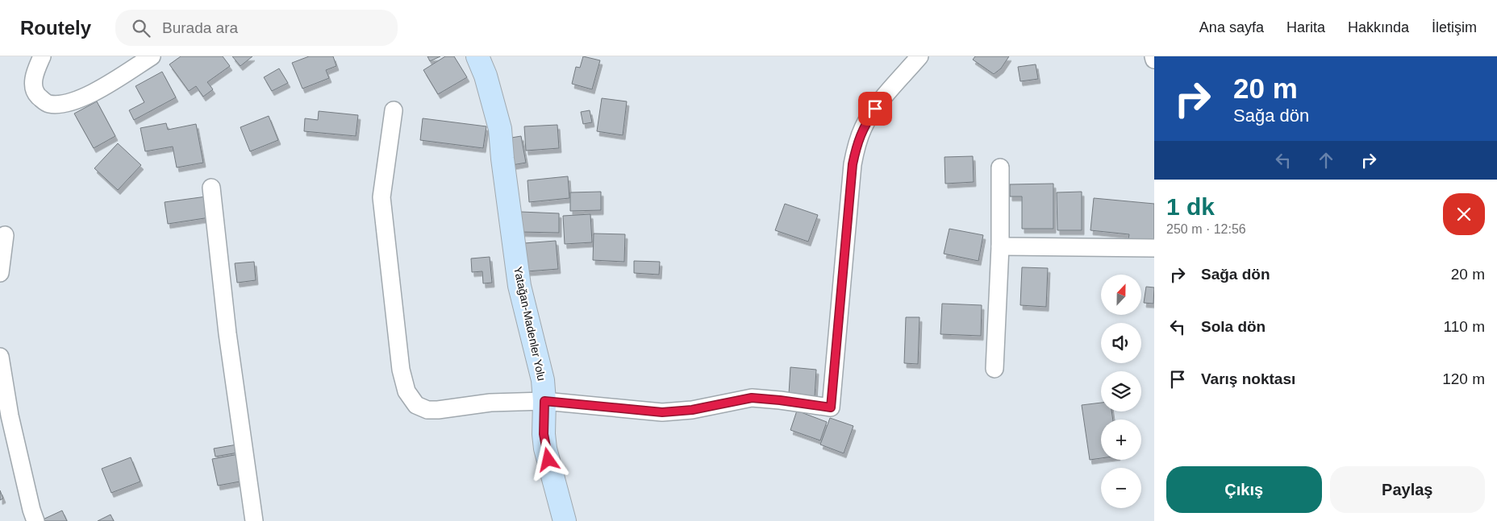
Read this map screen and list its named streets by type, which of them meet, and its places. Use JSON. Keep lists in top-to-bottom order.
{
  "streets": {
    "street": ["Yatağan-Madenler Yolu"]
  },
  "north": "top",
  "page": {
    "header": "Routely",
    "search": "Burada ara",
    "nav": [
      "Ana sayfa",
      "Harita",
      "Hakkında",
      "İletişim"
    ],
    "turn": ["20 m", "Sağa dön"],
    "heading": ["1 dk", "250 m · 12:56"],
    "list": [
      {
        "name": "Sağa dön",
        "value": "20 m"
      },
      {
        "name": "Sola dön",
        "value": "110 m"
      },
      {
        "name": "Varış noktası",
        "value": "120 m"
      }
    ],
    "map_buttons": ["+", "−"],
    "buttons": ["Çıkış", "Paylaş"]
  }
}
